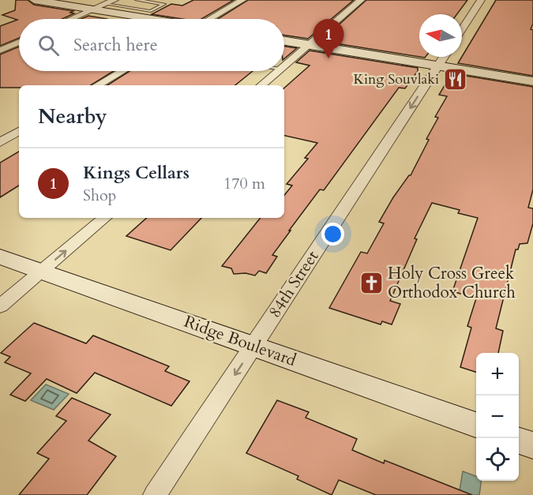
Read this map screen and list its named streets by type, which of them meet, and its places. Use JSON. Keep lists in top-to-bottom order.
{
  "streets": {
    "street": ["84th Street", "Ridge Boulevard"]
  },
  "crossings": [
    ["84th Street", "Ridge Boulevard"]
  ],
  "one_way": ["84th Street"],
  "places": {
    "restaurant": ["King Souvlaki"],
    "church": ["Holy Cross Greek Orthodox Church"]
  },
  "north": "left",
  "page": {
    "pins": "1",
    "search": "Search here",
    "heading": "Nearby",
    "list": [
      {
        "mark": "1",
        "name": "Kings Cellars",
        "note": "Shop",
        "value": "170 m"
      }
    ],
    "map_buttons": ["+", "−"]
  }
}
